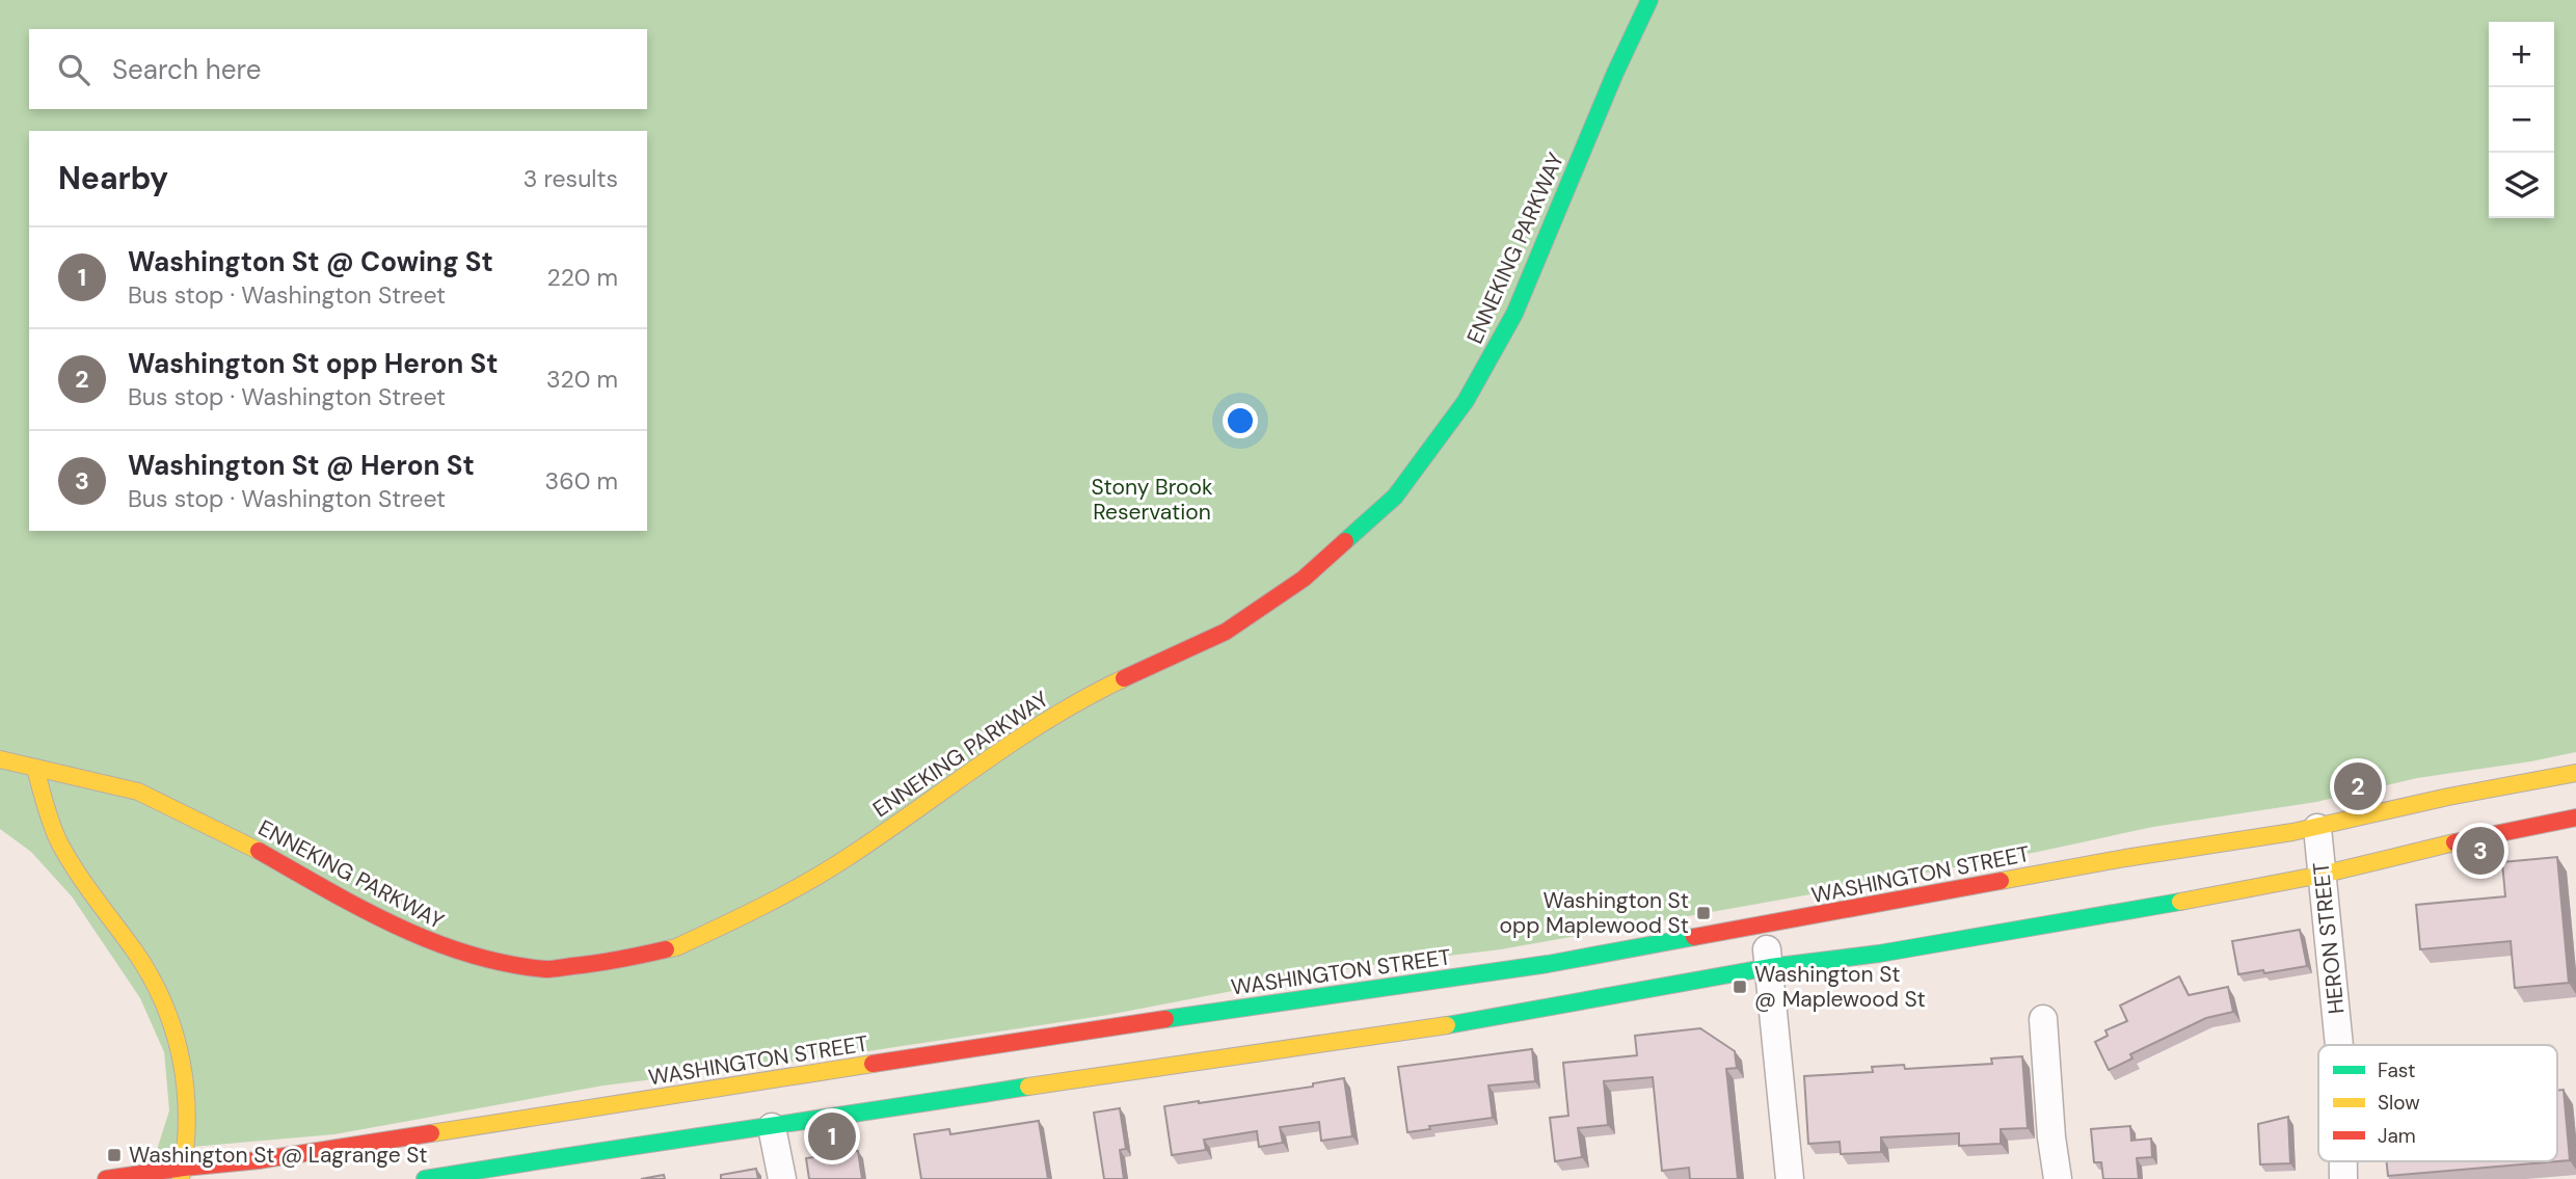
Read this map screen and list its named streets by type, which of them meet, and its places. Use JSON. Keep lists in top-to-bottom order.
{
  "streets": {
    "main road": ["ENNEKING PARKWAY", "WASHINGTON STREET"],
    "street": ["HERON STREET"]
  },
  "crossings": [
    ["WASHINGTON STREET", "HERON STREET"]
  ],
  "parks": ["Stony Brook Reservation"],
  "places": {
    "transit": ["Washington St opp Maplewood St", "Washington St @ Maplewood St", "Washington St @ Lagrange St"]
  },
  "legend": ["Fast", "Slow", "Jam"],
  "page": {
    "map_buttons": ["+", "−"],
    "search": "Search here",
    "heading": ["Nearby", "3 results"],
    "list": [
      {
        "mark": "1",
        "name": "Washington St @ Cowing St",
        "note": "Bus stop · Washington Street",
        "value": "220 m"
      },
      {
        "mark": "2",
        "name": "Washington St opp Heron St",
        "note": "Bus stop · Washington Street",
        "value": "320 m"
      },
      {
        "mark": "3",
        "name": "Washington St @ Heron St",
        "note": "Bus stop · Washington Street",
        "value": "360 m"
      }
    ],
    "pins": ["2", "3", "1"]
  }
}
